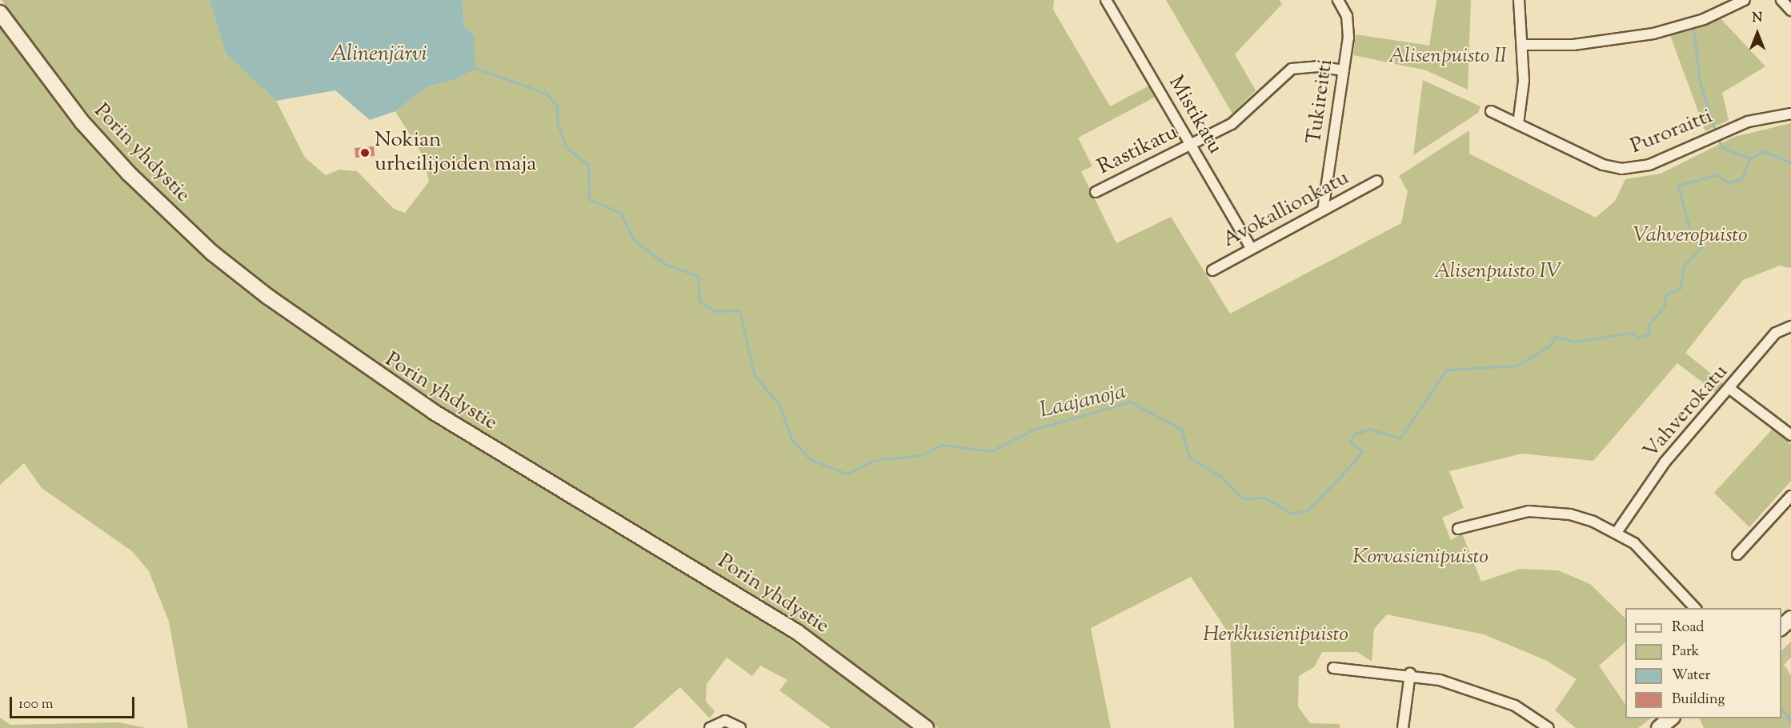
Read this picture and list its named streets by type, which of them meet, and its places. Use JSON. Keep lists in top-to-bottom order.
{
  "streets": {
    "main road": ["Porin yhdystie"],
    "street": [
      "Tukireitti",
      "Mistikatu",
      "Puroraitti",
      "Rastikatu",
      "Avokallionkatu",
      "Vahverokatu"
    ]
  },
  "crossings": [
    ["Tukireitti", "Rastikatu"],
    ["Tukireitti", "Avokallionkatu"],
    ["Mistikatu", "Rastikatu"],
    ["Mistikatu", "Avokallionkatu"]
  ],
  "water": ["Alinenjärvi", "Laajanoja"],
  "parks": [
    "Alisenpuisto II",
    "Vahveropuisto",
    "Alisenpuisto IV",
    "Korvasienipuisto",
    "Herkkusienipuisto"
  ],
  "places": ["Nokian urheilijoiden maja"],
  "legend": [
    "Road",
    "Park",
    "Water",
    "Building"
  ],
  "scale_bar": "100 m",
  "north": "top"
}
